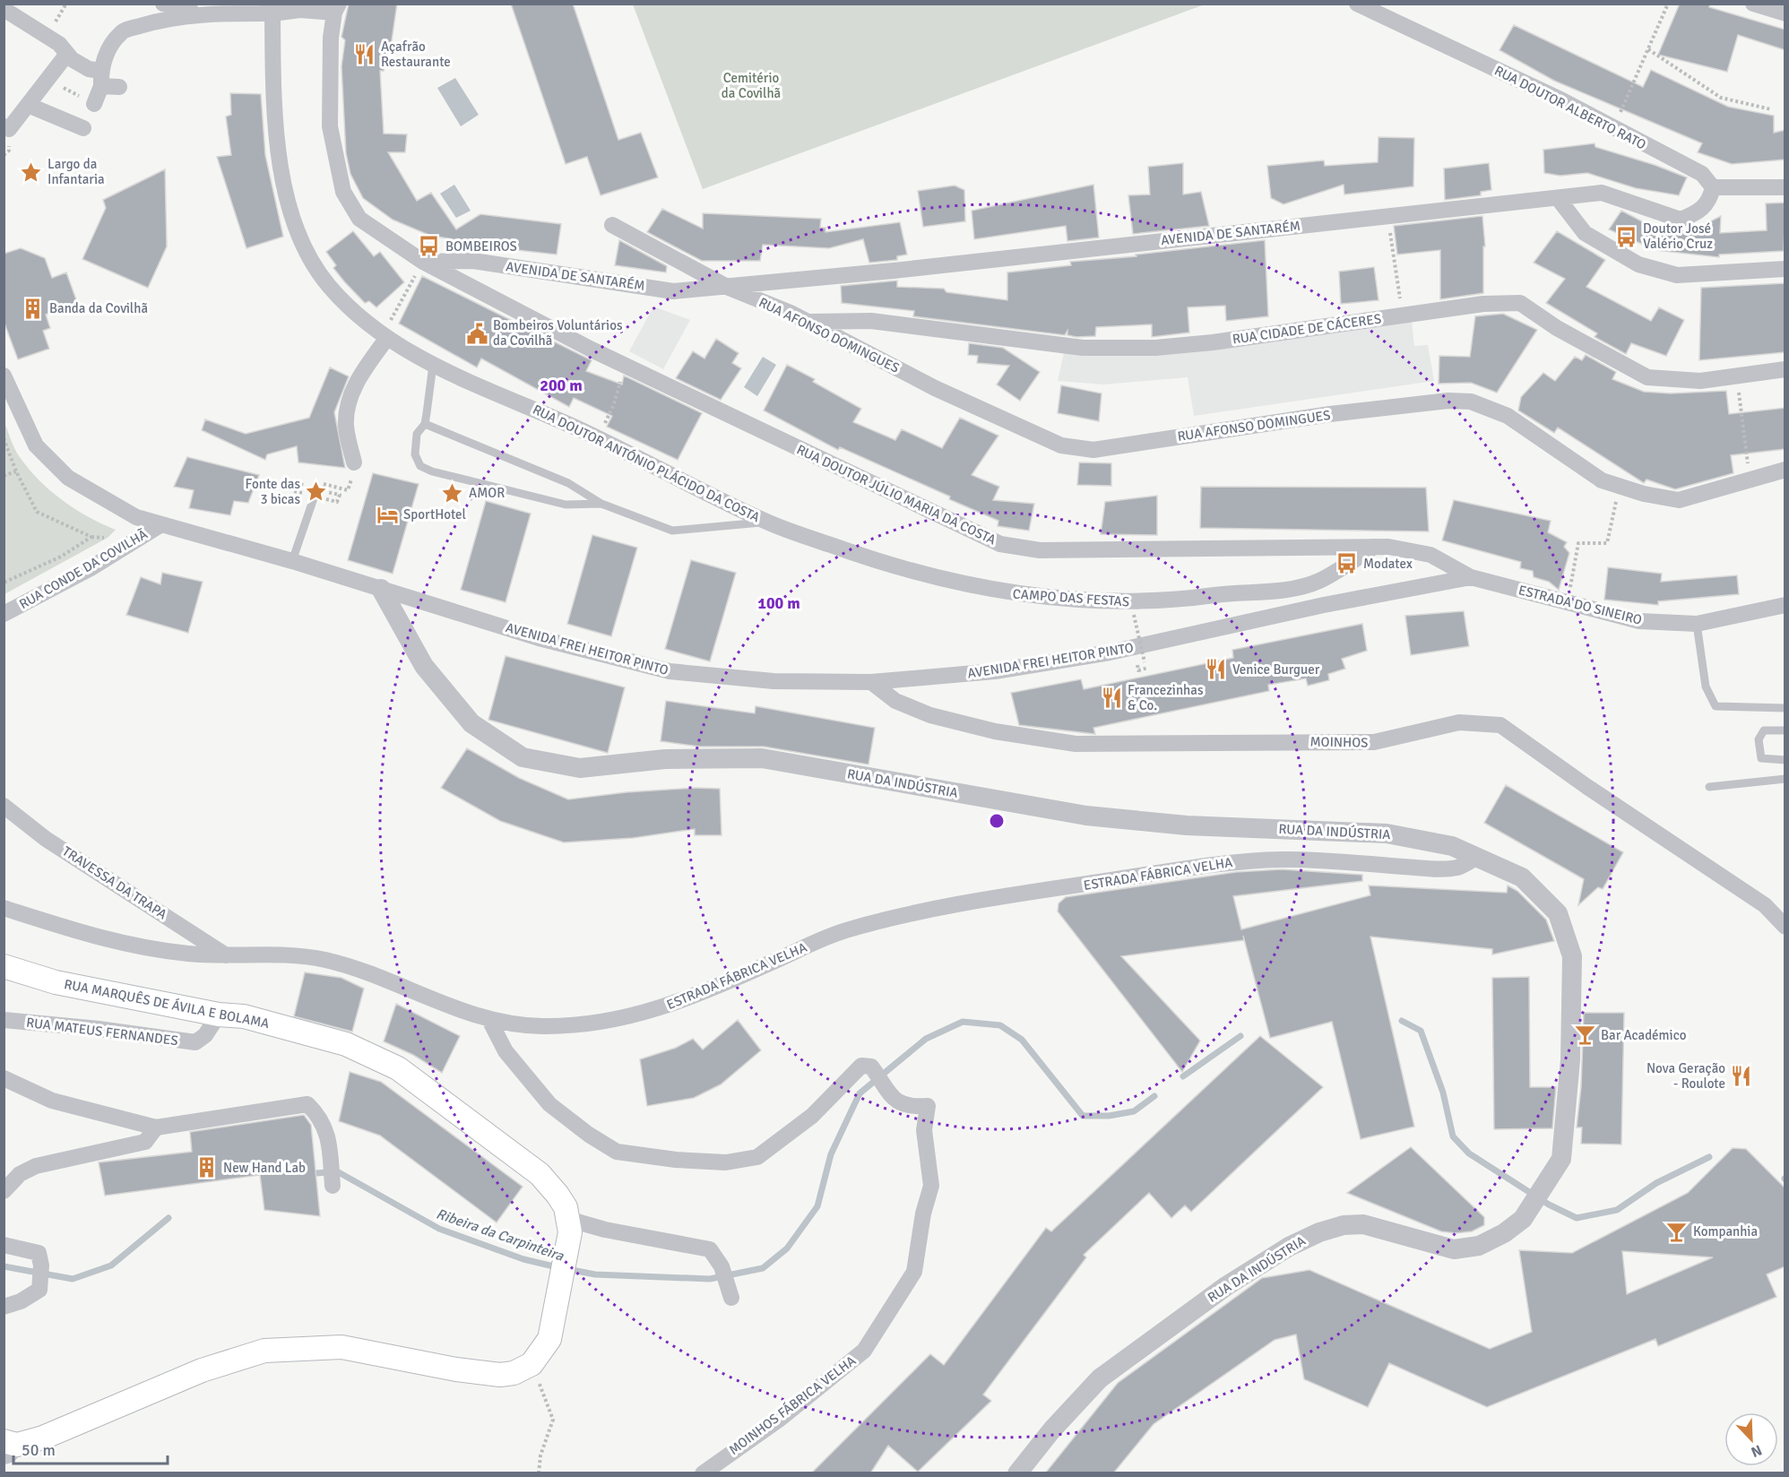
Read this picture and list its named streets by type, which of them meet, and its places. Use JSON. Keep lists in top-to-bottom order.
{
  "streets": {
    "main road": ["RUA MARQUÊS DE ÁVILA E BOLAMA"],
    "street": [
      "RUA DOUTOR ALBERTO RATO",
      "AVENIDA DE SANTARÉM",
      "RUA CIDADE DE CÁCERES",
      "RUA AFONSO DOMINGUES",
      "RUA DOUTOR ANTÓNIO PLÁCIDO DA COSTA",
      "RUA DOUTOR JÚLIO MARIA DA COSTA",
      "RUA CONDE DA COVILHÃ",
      "CAMPO DAS FESTAS",
      "ESTRADA DO SINEIRO",
      "AVENIDA FREI HEITOR PINTO",
      "MOINHOS",
      "RUA DA INDÚSTRIA",
      "ESTRADA FÁBRICA VELHA",
      "TRAVESSA DA TRAPA",
      "RUA MATEUS FERNANDES",
      "MOINHOS FÁBRICA VELHA"
    ]
  },
  "crossings": [
    ["RUA DOUTOR ALBERTO RATO", "AVENIDA DE SANTARÉM"],
    ["AVENIDA DE SANTARÉM", "RUA AFONSO DOMINGUES"],
    ["AVENIDA DE SANTARÉM", "RUA DOUTOR JÚLIO MARIA DA COSTA"],
    ["RUA CIDADE DE CÁCERES", "RUA AFONSO DOMINGUES"],
    ["RUA DOUTOR ANTÓNIO PLÁCIDO DA COSTA", "CAMPO DAS FESTAS"],
    ["RUA DOUTOR JÚLIO MARIA DA COSTA", "CAMPO DAS FESTAS"],
    ["RUA DOUTOR JÚLIO MARIA DA COSTA", "ESTRADA DO SINEIRO"],
    ["RUA DOUTOR JÚLIO MARIA DA COSTA", "AVENIDA FREI HEITOR PINTO"],
    ["RUA CONDE DA COVILHÃ", "AVENIDA FREI HEITOR PINTO"],
    ["ESTRADA DO SINEIRO", "AVENIDA FREI HEITOR PINTO"],
    ["AVENIDA FREI HEITOR PINTO", "MOINHOS"],
    ["AVENIDA FREI HEITOR PINTO", "RUA DA INDÚSTRIA"],
    ["RUA DA INDÚSTRIA", "ESTRADA FÁBRICA VELHA"],
    ["ESTRADA FÁBRICA VELHA", "TRAVESSA DA TRAPA"],
    ["ESTRADA FÁBRICA VELHA", "MOINHOS FÁBRICA VELHA"],
    ["RUA MARQUÊS DE ÁVILA E BOLAMA", "RUA MATEUS FERNANDES"]
  ],
  "water": ["Ribeira da Carpinteira"],
  "parks": ["Cemitério da Covilhã"],
  "places": {
    "restaurant": [
      "Açafrão Restaurante",
      "Venice Burguer",
      "Francezinhas & Co.",
      "Nova Geração - Roulote"
    ],
    "place": ["Largo da Infantaria", "Fonte das 3 bicas", "AMOR"],
    "bus stop": ["Doutor José Valério Cruz", "BOMBEIROS", "Modatex"],
    "building": ["Banda da Covilhã", "New Hand Lab"],
    "public building": ["Bombeiros Voluntários da Covilhã"],
    "hotel": ["SportHotel"],
    "bar": ["Bar Académico", "Kompanhia"]
  },
  "scale_bar": "50 m",
  "north": "bottom right",
  "rings": ["200 m", "100 m"]
}
